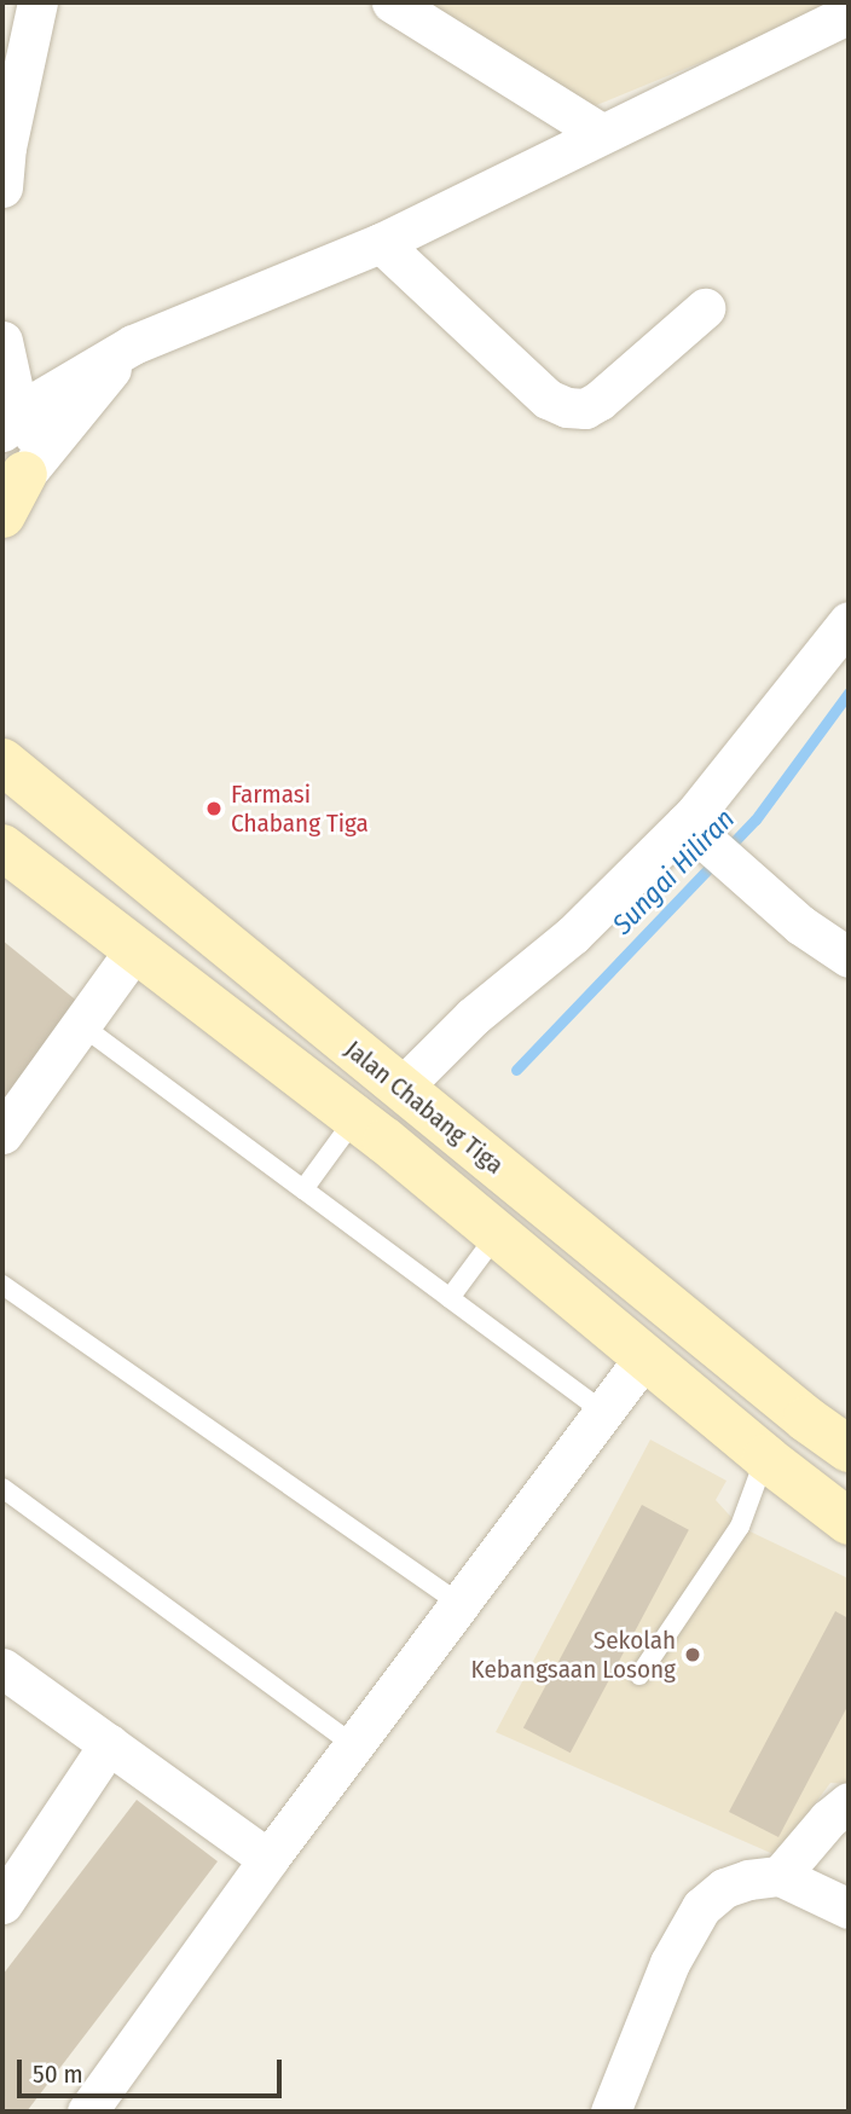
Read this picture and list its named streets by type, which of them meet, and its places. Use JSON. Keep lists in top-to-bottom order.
{
  "streets": {
    "main road": ["Jalan Chabang Tiga"]
  },
  "water": ["Sungai Hiliran"],
  "places": ["Farmasi Chabang Tiga", "Sekolah Kebangsaan Losong"],
  "scale_bar": "50 m"
}
